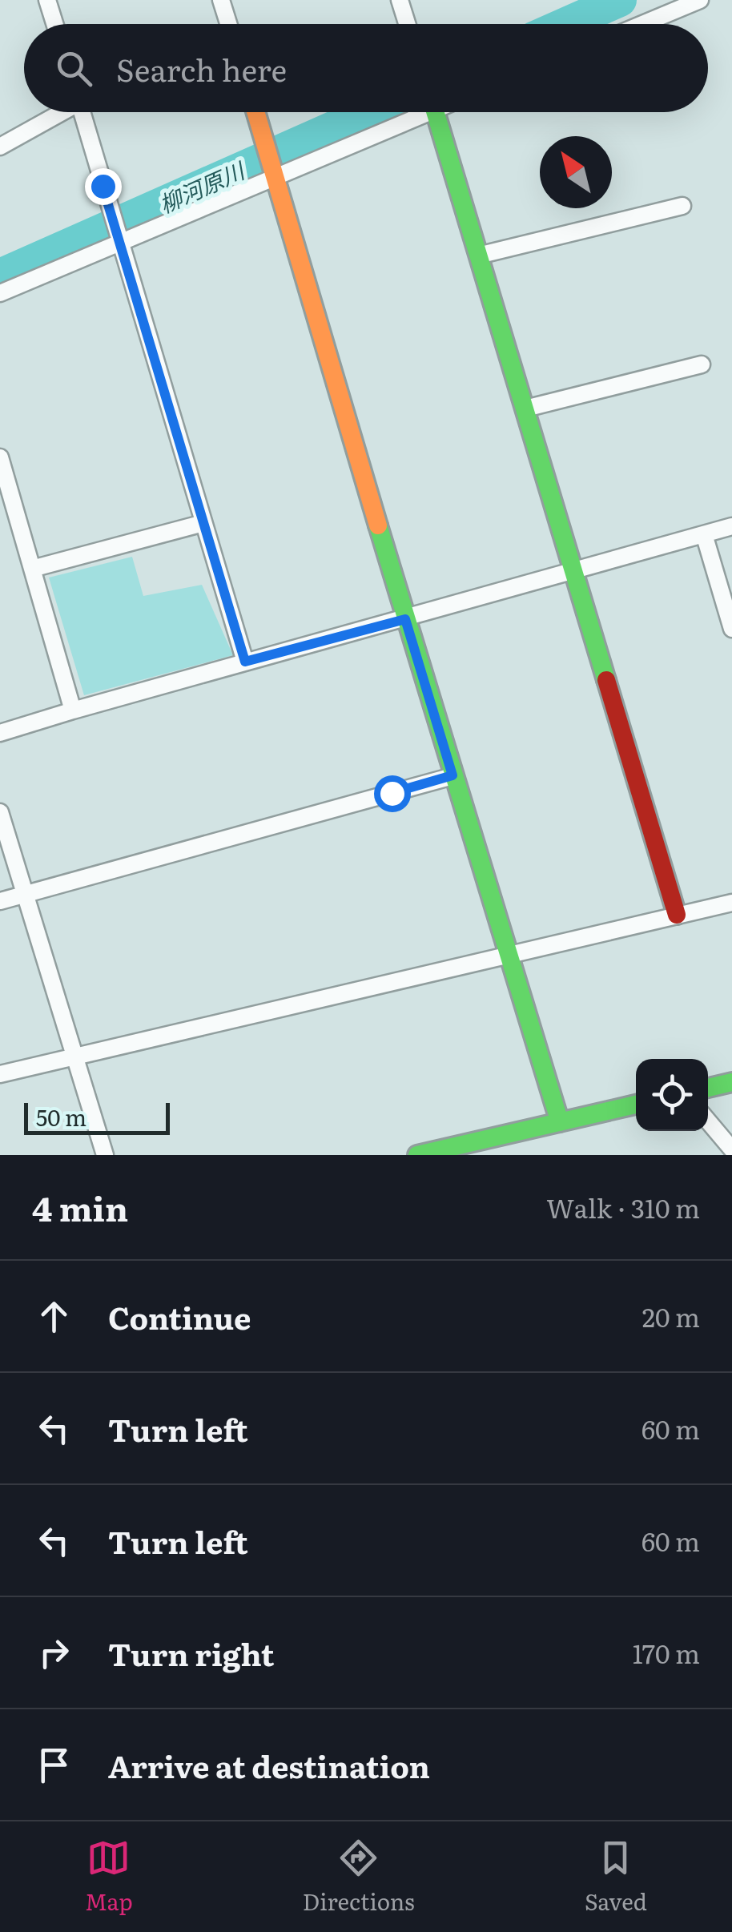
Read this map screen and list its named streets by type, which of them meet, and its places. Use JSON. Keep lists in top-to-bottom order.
{
  "water": ["柳河原川"],
  "scale_bar": "50 m",
  "north": "top left",
  "page": {
    "search": "Search here",
    "scale": "50 m",
    "heading": ["4 min", "Walk · 310 m"],
    "list": [
      ["Continue", "20 m"],
      ["Turn left", "60 m"],
      ["Turn left", "60 m"],
      ["Turn right", "170 m"],
      "Arrive at destination"
    ],
    "nav": ["Map", "Directions", "Saved"]
  }
}
